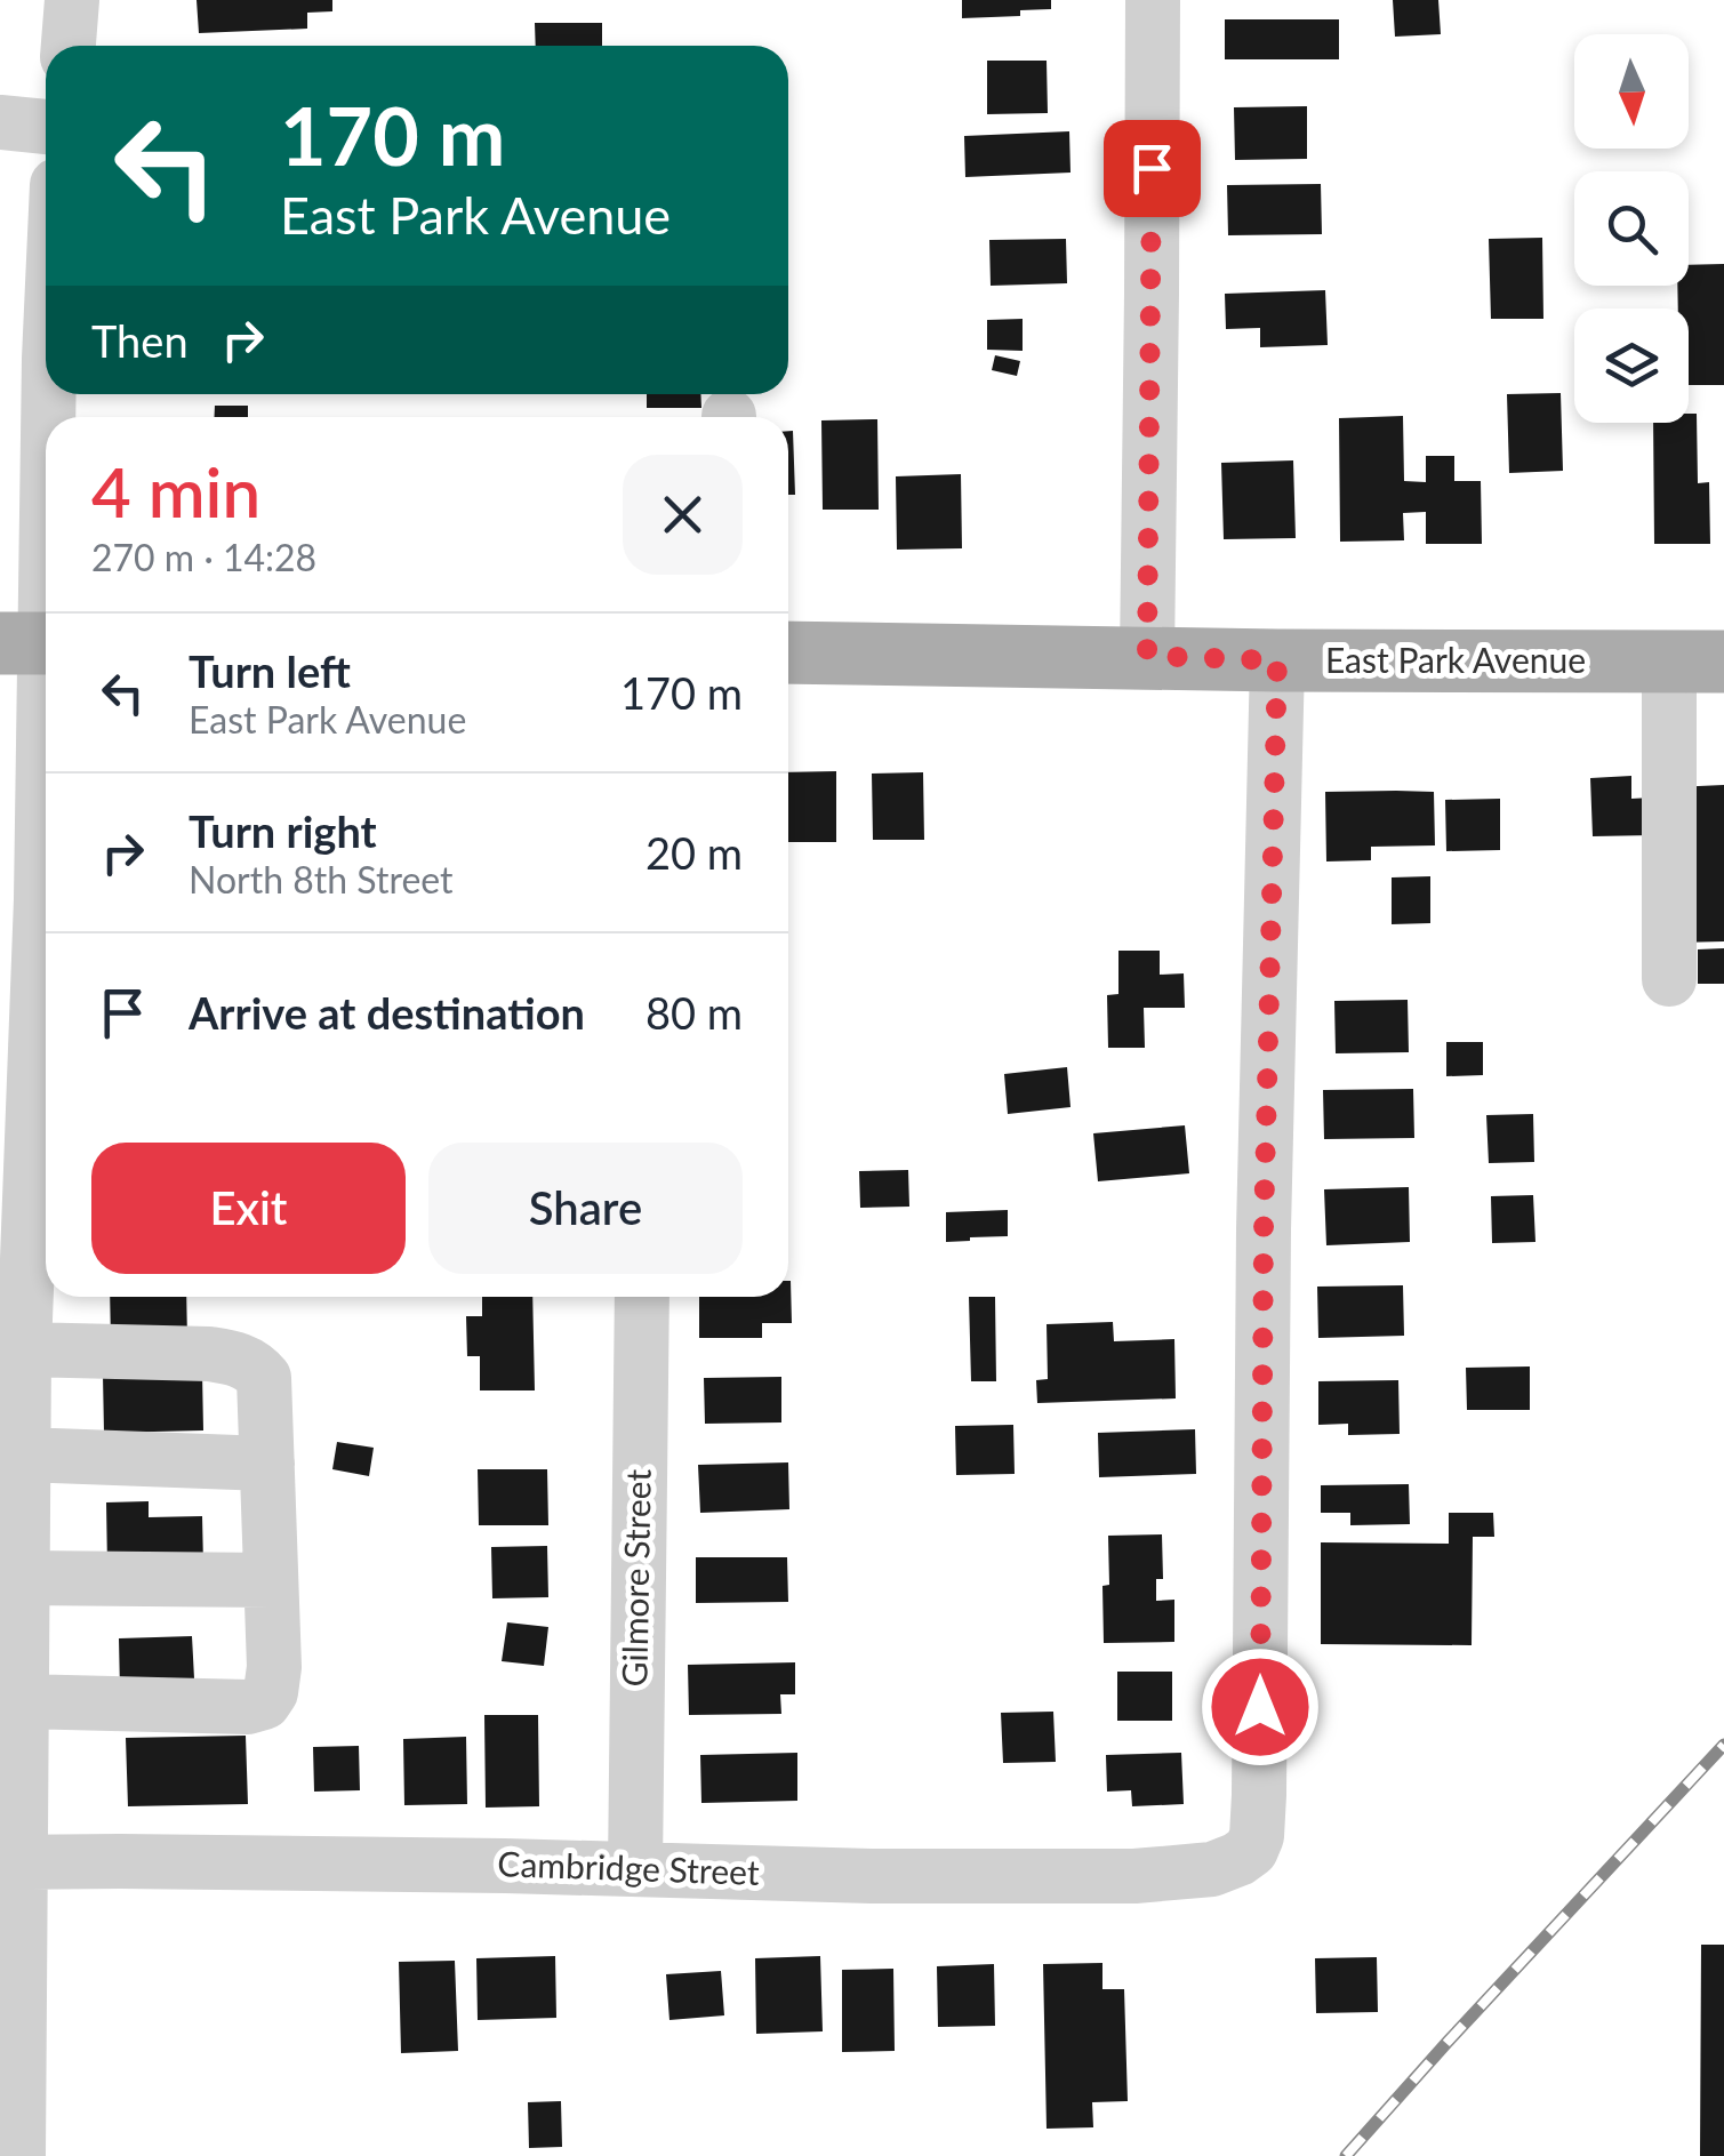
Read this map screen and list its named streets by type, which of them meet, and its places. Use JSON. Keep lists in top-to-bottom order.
{
  "streets": {
    "main road": ["East Park Avenue"],
    "street": ["Gilmore Street", "Cambridge Street"]
  },
  "crossings": [
    ["East Park Avenue", "Cambridge Street"],
    ["Gilmore Street", "Cambridge Street"]
  ],
  "north": "bottom",
  "page": {
    "turn": ["170 m", "East Park Avenue"],
    "then": "Then",
    "heading": ["4 min", "270 m · 14:28"],
    "list": [
      {
        "name": "Turn left",
        "note": "East Park Avenue",
        "value": "170 m"
      },
      {
        "name": "Turn right",
        "note": "North 8th Street",
        "value": "20 m"
      },
      {
        "name": "Arrive at destination",
        "value": "80 m"
      }
    ],
    "buttons": ["Exit", "Share"]
  }
}
